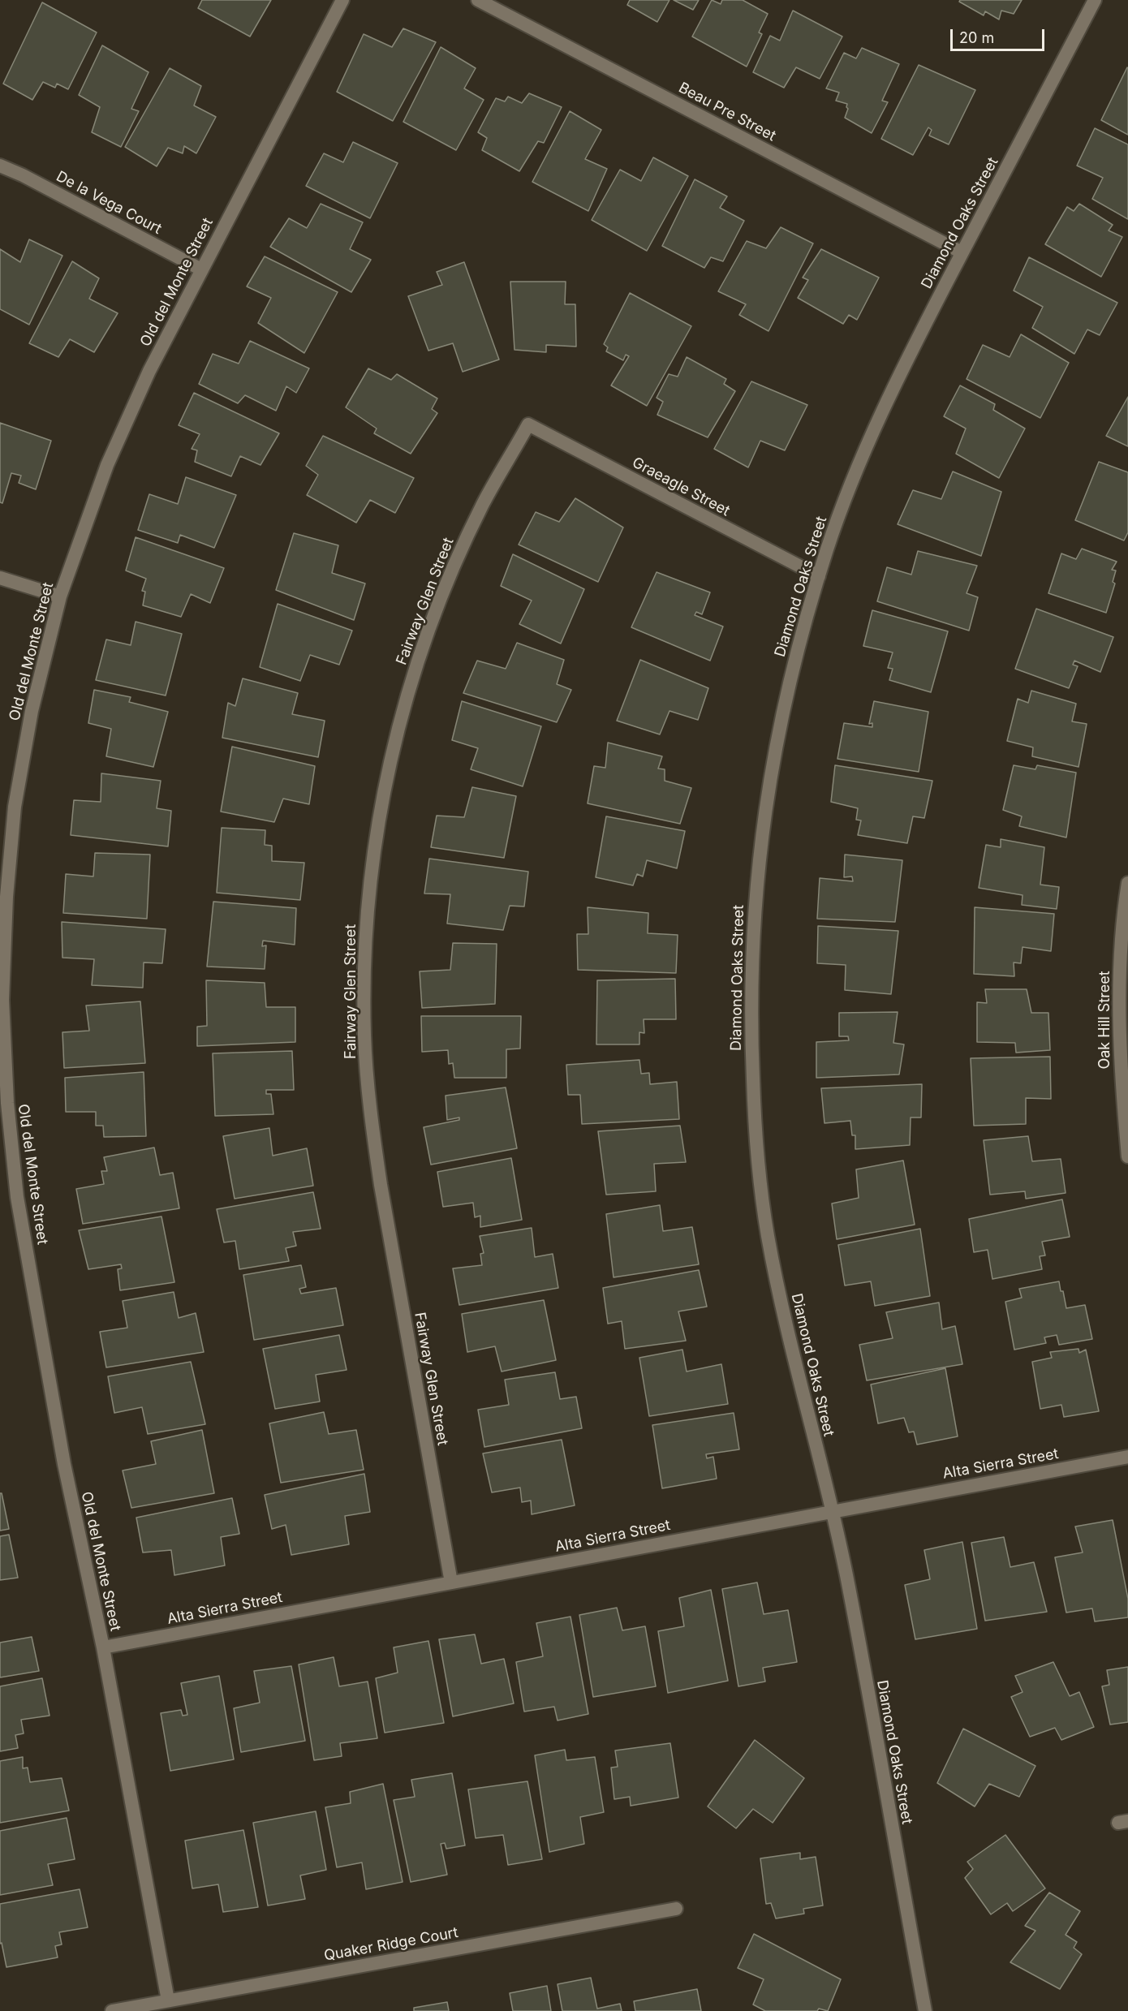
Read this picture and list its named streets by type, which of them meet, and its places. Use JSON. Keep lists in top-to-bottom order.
{
  "streets": {
    "street": [
      "Beau Pre Street",
      "De la Vega Court",
      "Diamond Oaks Street",
      "Old del Monte Street",
      "Graeagle Street",
      "Fairway Glen Street",
      "Oak Hill Street",
      "Alta Sierra Street",
      "Quaker Ridge Court"
    ]
  },
  "crossings": [
    ["Beau Pre Street", "Diamond Oaks Street"],
    ["De la Vega Court", "Old del Monte Street"],
    ["Diamond Oaks Street", "Graeagle Street"],
    ["Diamond Oaks Street", "Alta Sierra Street"],
    ["Old del Monte Street", "Alta Sierra Street"],
    ["Old del Monte Street", "Quaker Ridge Court"],
    ["Graeagle Street", "Fairway Glen Street"],
    ["Fairway Glen Street", "Alta Sierra Street"]
  ],
  "scale_bar": "20 m"
}
